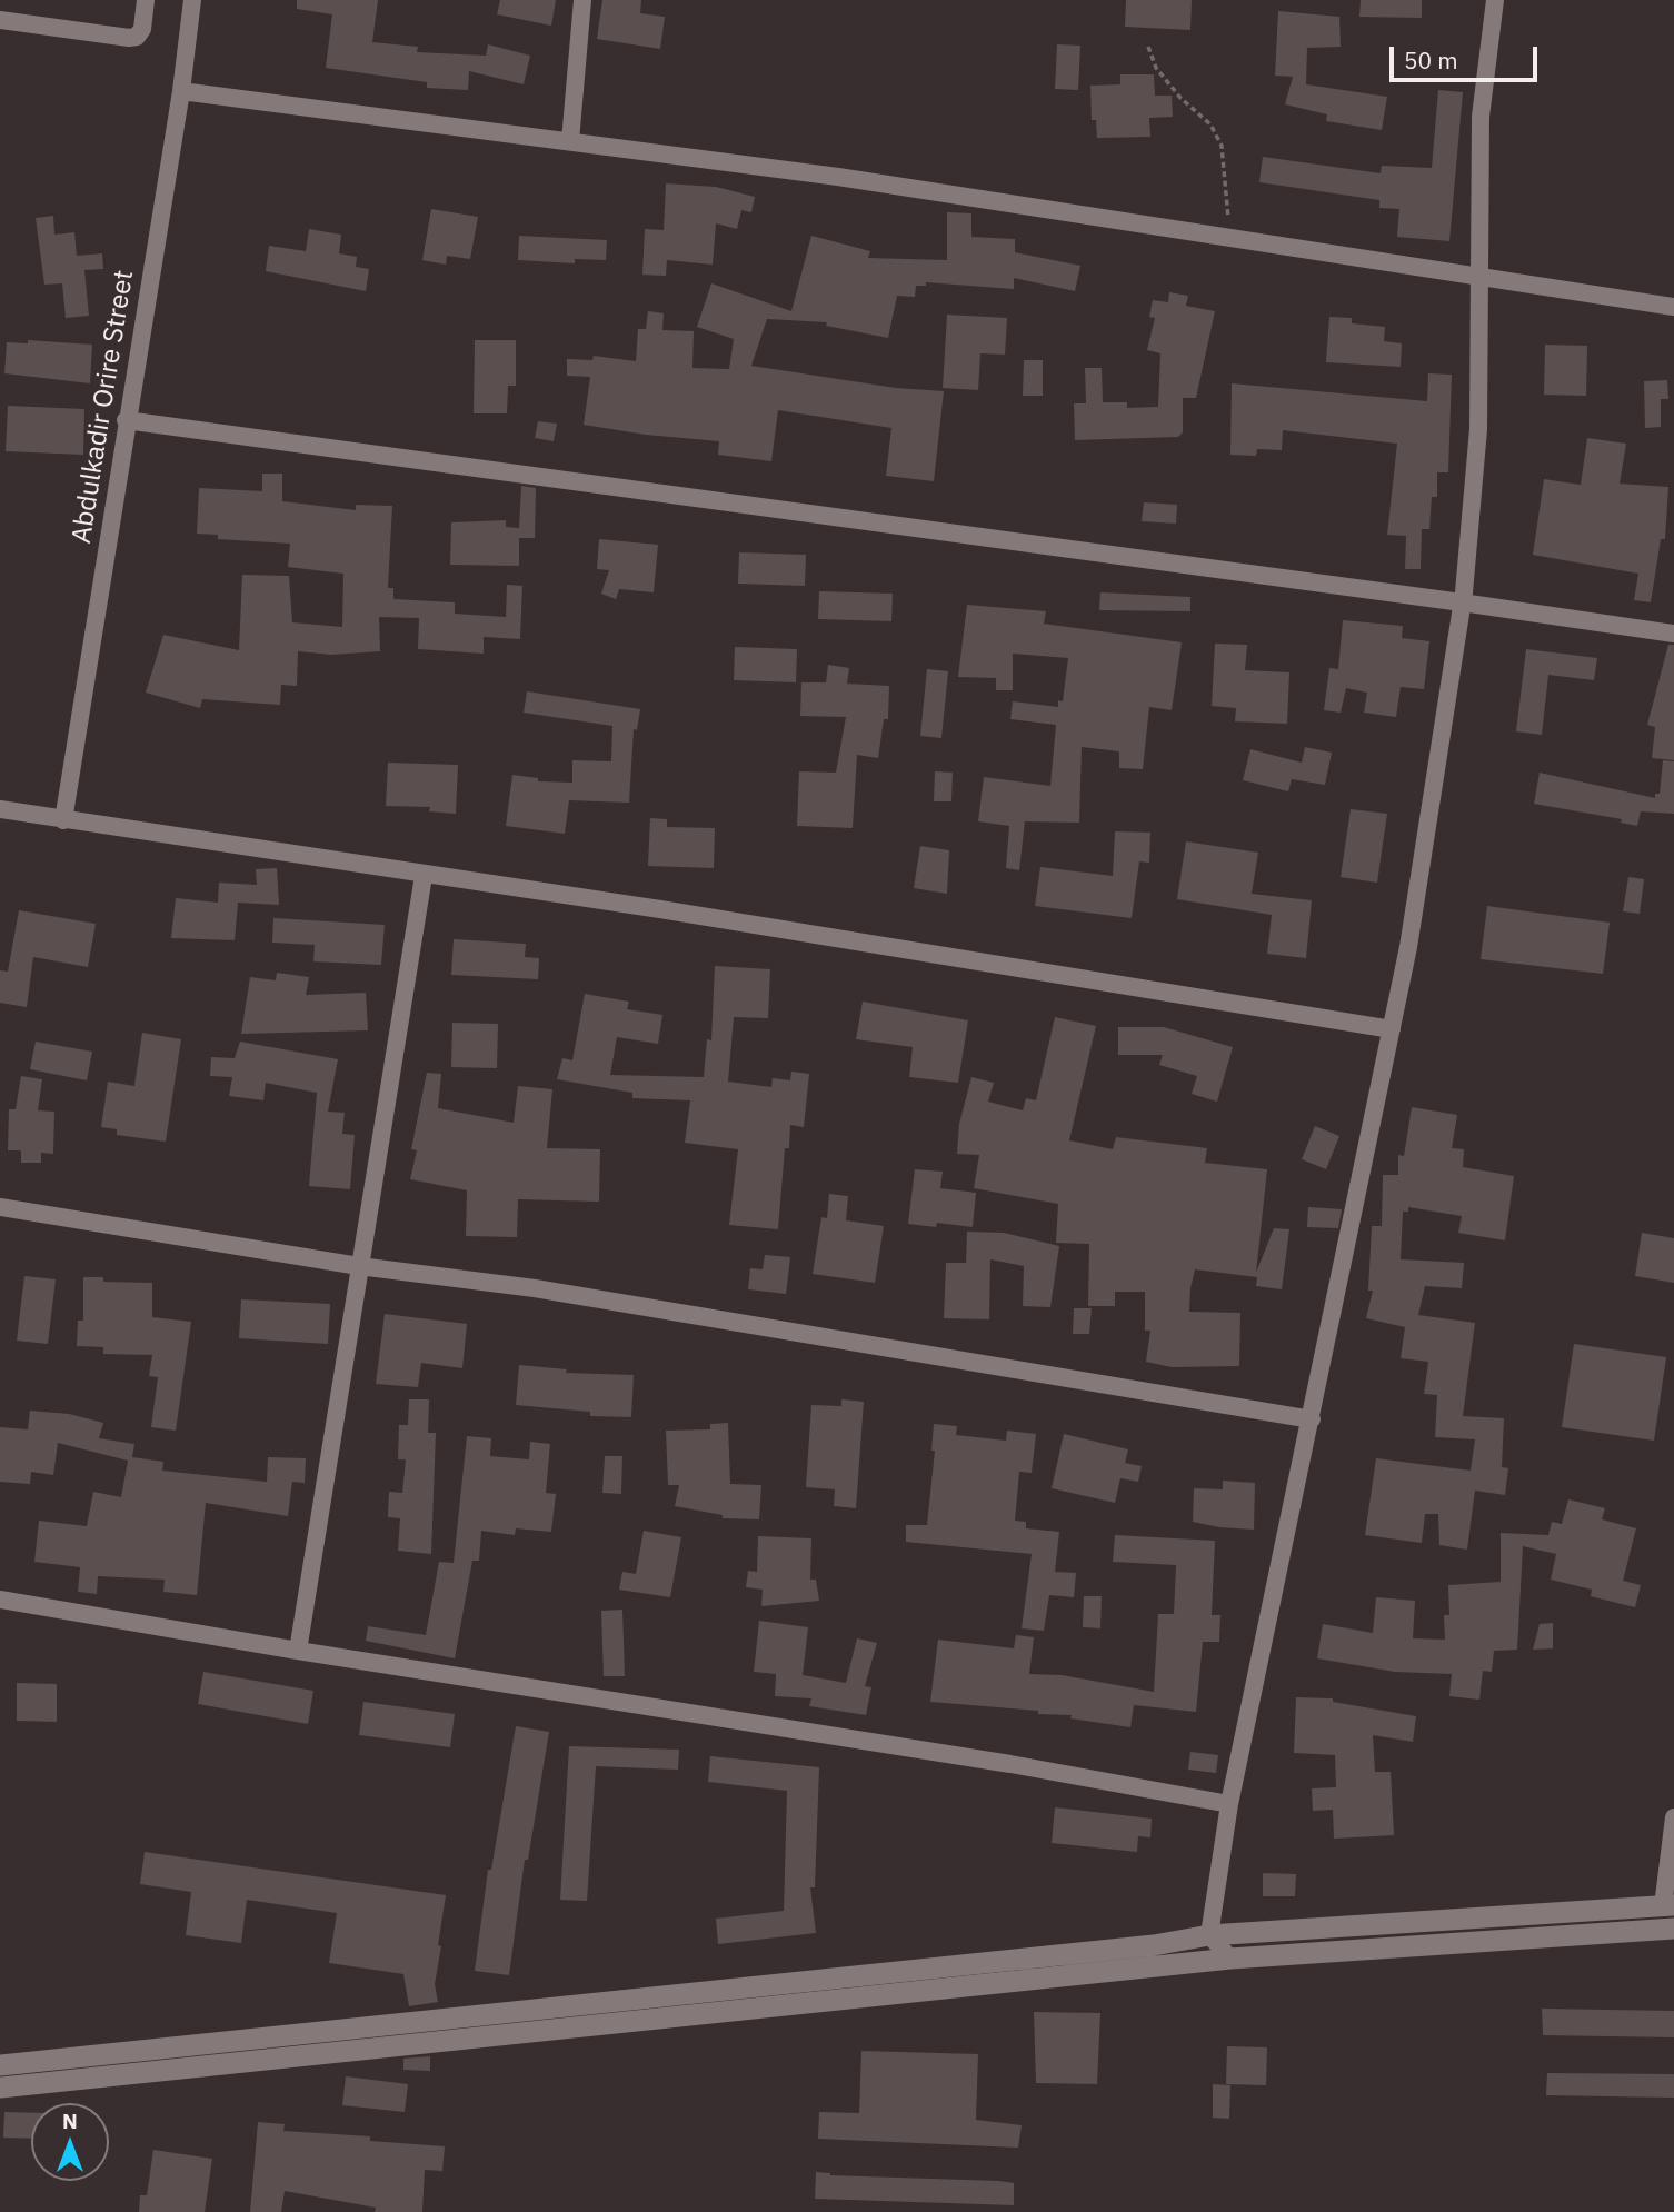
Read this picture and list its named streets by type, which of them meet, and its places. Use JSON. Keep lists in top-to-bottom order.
{
  "streets": {
    "street": ["Abdulkadir Orire Street"]
  },
  "scale_bar": "50 m",
  "north": "top"
}
